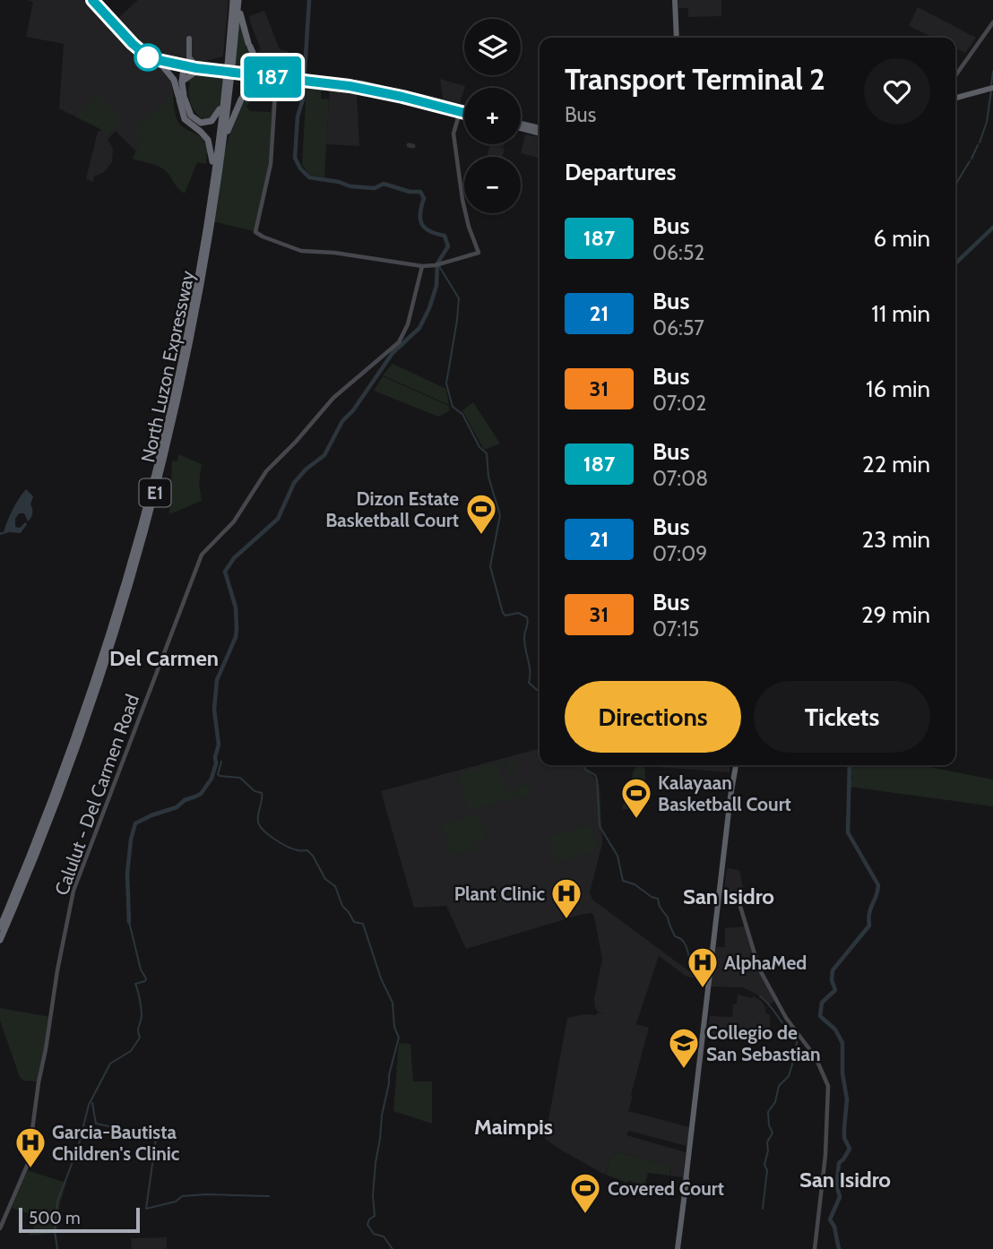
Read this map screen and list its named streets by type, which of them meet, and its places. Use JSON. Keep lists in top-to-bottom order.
{
  "streets": {
    "highway": ["North Luzon Expressway", "E1"],
    "main road": ["Calulut - Del Carmen Road"]
  },
  "districts": [
    "Del Carmen",
    "San Isidro",
    "Maimpis",
    "San Isidro"
  ],
  "places": {
    "sports": ["Dizon Estate Basketball Court", "Kalayaan Basketball Court", "Covered Court"],
    "hospital": ["Plant Clinic", "AlphaMed", "Garcia-Bautista Children's Clinic"],
    "school or university": ["Collegio de San Sebastian"]
  },
  "lines": ["bus line 187"],
  "scale_bar": "500 m",
  "page": {
    "on_map": "187",
    "map_buttons": ["+", "−"],
    "heading": [
      ["Transport Terminal 2", "Bus"],
      "Departures"
    ],
    "list": [
      {
        "mark": "187",
        "name": "Bus",
        "note": "06:52",
        "value": "6 min"
      },
      {
        "mark": "21",
        "name": "Bus",
        "note": "06:57",
        "value": "11 min"
      },
      {
        "mark": "31",
        "name": "Bus",
        "note": "07:02",
        "value": "16 min"
      },
      {
        "mark": "187",
        "name": "Bus",
        "note": "07:08",
        "value": "22 min"
      },
      {
        "mark": "21",
        "name": "Bus",
        "note": "07:09",
        "value": "23 min"
      },
      {
        "mark": "31",
        "name": "Bus",
        "note": "07:15",
        "value": "29 min"
      }
    ],
    "buttons": ["Directions", "Tickets"],
    "scale": "500 m"
  }
}
